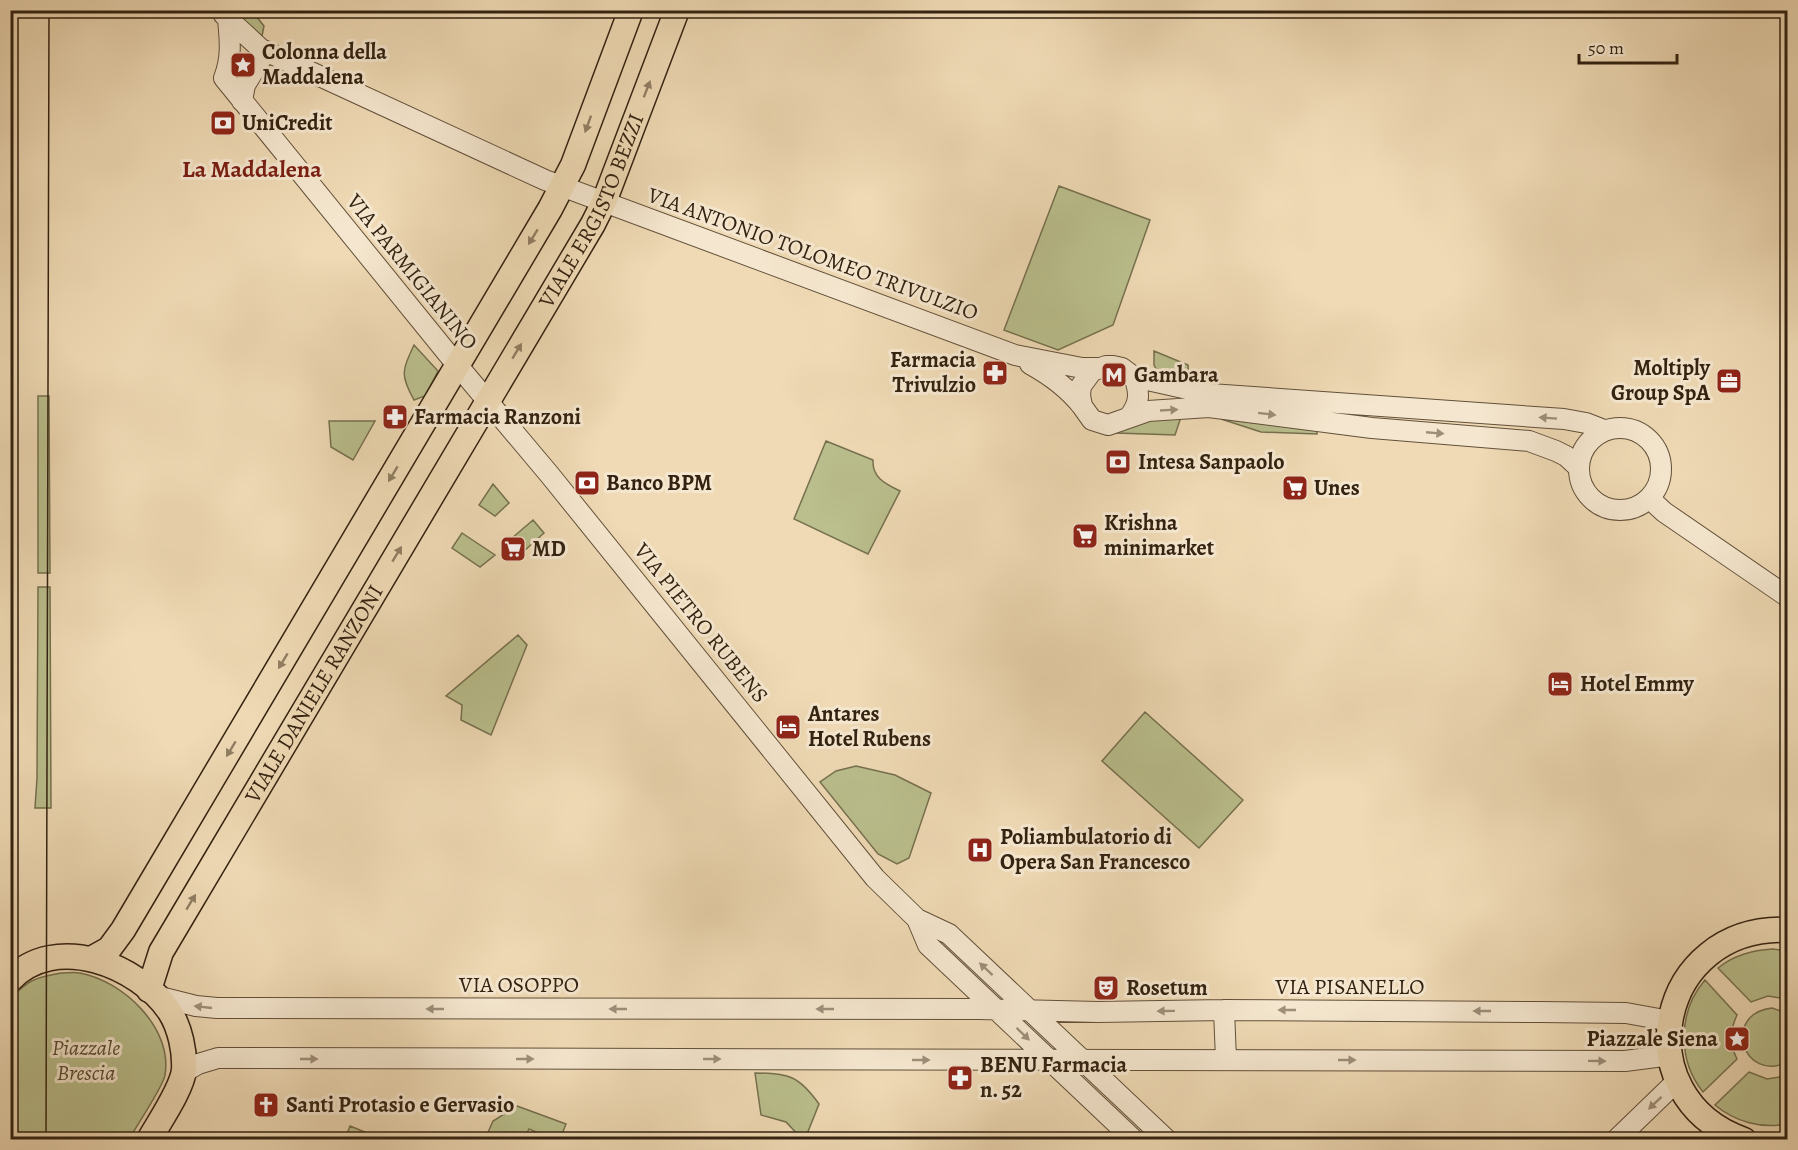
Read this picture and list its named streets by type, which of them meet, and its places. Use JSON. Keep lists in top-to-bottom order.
{
  "streets": {
    "main road": ["VIALE ERGISTO BEZZI", "VIALE DANIELE RANZONI"],
    "street": [
      "VIA ANTONIO TOLOMEO TRIVULZIO",
      "VIA PARMIGIANINO",
      "VIA PIETRO RUBENS",
      "VIA OSOPPO",
      "VIA PISANELLO"
    ]
  },
  "crossings": [
    ["VIALE ERGISTO BEZZI", "VIA ANTONIO TOLOMEO TRIVULZIO"],
    ["VIALE ERGISTO BEZZI", "VIA PARMIGIANINO"],
    ["VIALE ERGISTO BEZZI", "VIA PIETRO RUBENS"],
    ["VIALE ERGISTO BEZZI", "VIALE DANIELE RANZONI"],
    ["VIA ANTONIO TOLOMEO TRIVULZIO", "VIA PARMIGIANINO"],
    ["VIA PARMIGIANINO", "VIA PIETRO RUBENS"],
    ["VIA PARMIGIANINO", "VIALE DANIELE RANZONI"],
    ["VIA PIETRO RUBENS", "VIALE DANIELE RANZONI"],
    ["VIALE DANIELE RANZONI", "VIA OSOPPO"],
    ["VIA OSOPPO", "VIA PISANELLO"]
  ],
  "districts": ["La Maddalena"],
  "parks": ["Piazzale Brescia"],
  "places": {
    "place": ["Colonna della Maddalena", "Piazzale Siena"],
    "bank": ["UniCredit", "Intesa Sanpaolo", "Banco BPM"],
    "pharmacy": ["Farmacia Trivulzio", "Farmacia Ranzoni", "BENU Farmacia n. 52"],
    "metro station": ["Gambara"],
    "office": ["Moltiply Group SpA"],
    "supermarket": ["Unes", "Krishna minimarket", "MD"],
    "hotel": ["Hotel Emmy", "Antares Hotel Rubens"],
    "hospital": ["Poliambulatorio di Opera San Francesco"],
    "theatre": ["Rosetum"],
    "church": ["Santi Protasio e Gervasio"]
  },
  "scale_bar": "50 m"
}
